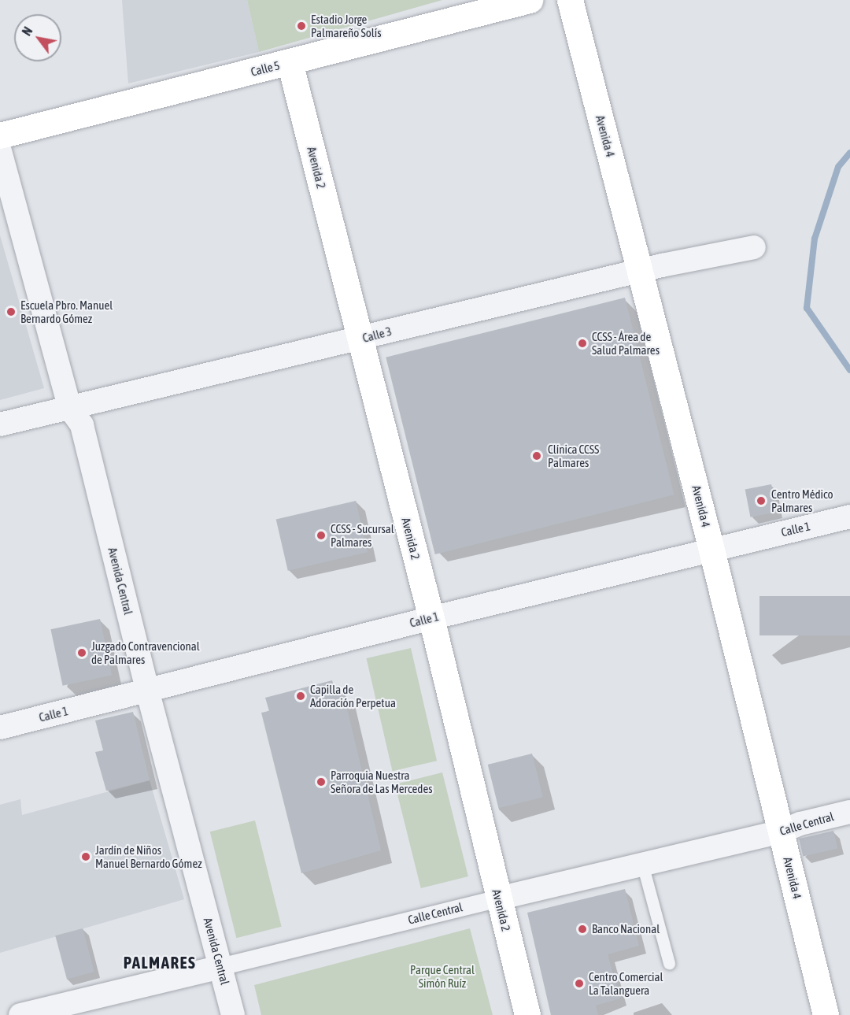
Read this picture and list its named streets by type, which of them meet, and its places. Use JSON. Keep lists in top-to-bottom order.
{
  "streets": {
    "main road": ["Calle 5", "Avenida 4", "Avenida 2"],
    "street": [
      "Calle 3",
      "Calle 1",
      "Avenida Central",
      "Calle Central"
    ]
  },
  "crossings": [
    ["Calle 5", "Avenida 2"],
    ["Avenida 4", "Calle 3"],
    ["Avenida 4", "Calle 1"],
    ["Avenida 4", "Calle Central"],
    ["Avenida 2", "Calle 3"],
    ["Avenida 2", "Calle 1"],
    ["Avenida 2", "Calle Central"],
    ["Calle 3", "Avenida Central"],
    ["Calle 1", "Avenida Central"],
    ["Avenida Central", "Calle Central"]
  ],
  "districts": ["PALMARES"],
  "parks": ["Parque Central Simón Ruíz"],
  "places": [
    "Estadio Jorge Palmareño Solís",
    "Escuela Pbro. Manuel Bernardo Gómez",
    "CCSS - Área de Salud Palmares",
    "Clínica CCSS Palmares",
    "Centro Médico Palmares",
    "CCSS - Sucursal Palmares",
    "Juzgado Contravencional de Palmares",
    "Capilla de Adoración Perpetua",
    "Parroquia Nuestra Señora de Las Mercedes",
    "Jardín de Niños Manuel Bernardo Gómez",
    "Banco Nacional",
    "Centro Comercial La Talanguera"
  ],
  "north": "top left"
}
